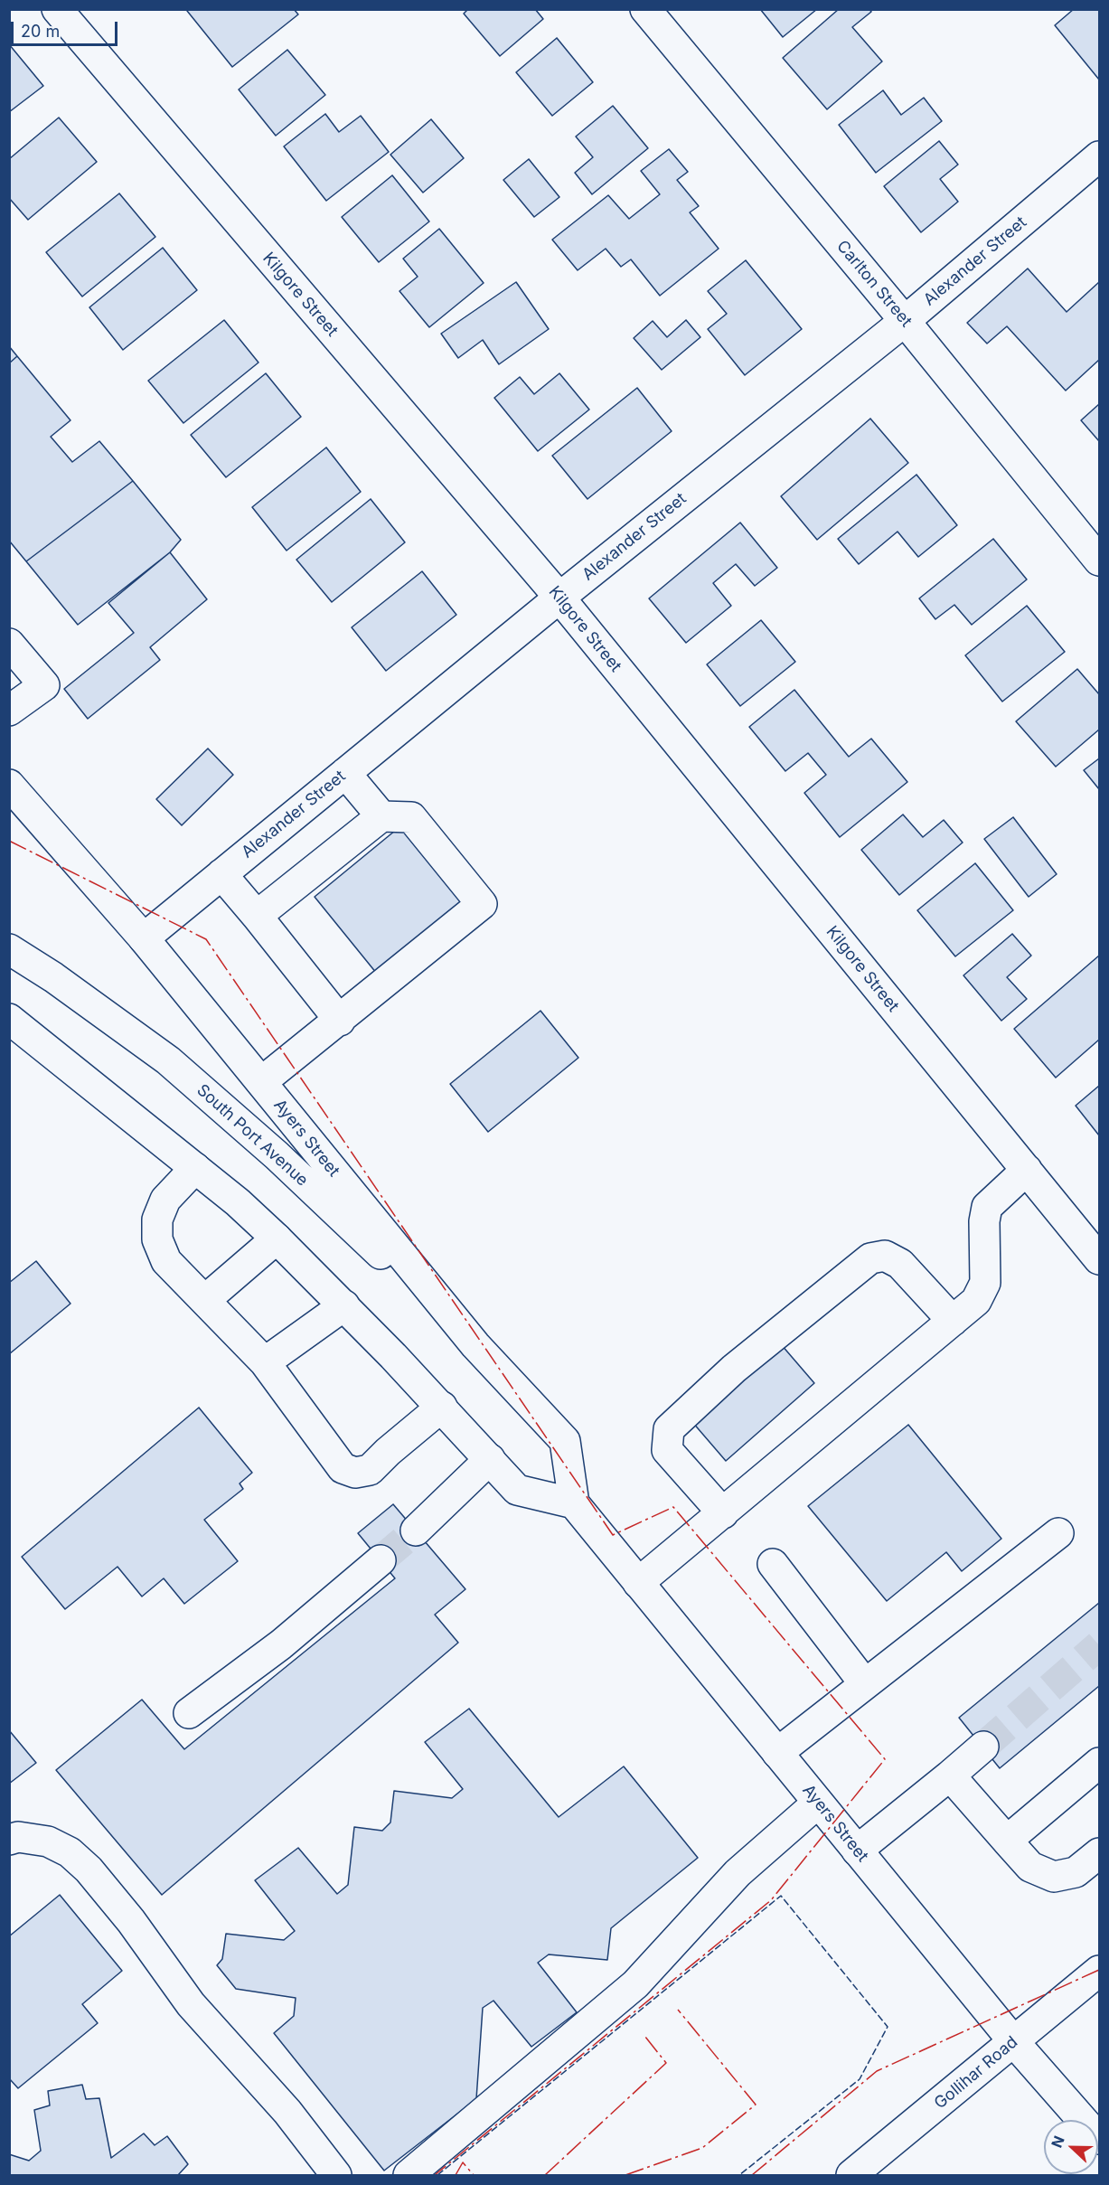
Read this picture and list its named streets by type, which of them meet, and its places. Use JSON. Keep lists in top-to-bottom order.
{
  "streets": {
    "street": [
      "Alexander Street",
      "Carlton Street",
      "Kilgore Street",
      "South Port Avenue",
      "Ayers Street",
      "Gollihar Road"
    ]
  },
  "crossings": [
    ["Alexander Street", "Carlton Street"],
    ["Alexander Street", "Kilgore Street"],
    ["Alexander Street", "Ayers Street"],
    ["South Port Avenue", "Ayers Street"],
    ["Ayers Street", "Gollihar Road"]
  ],
  "scale_bar": "20 m",
  "north": "left"
}
